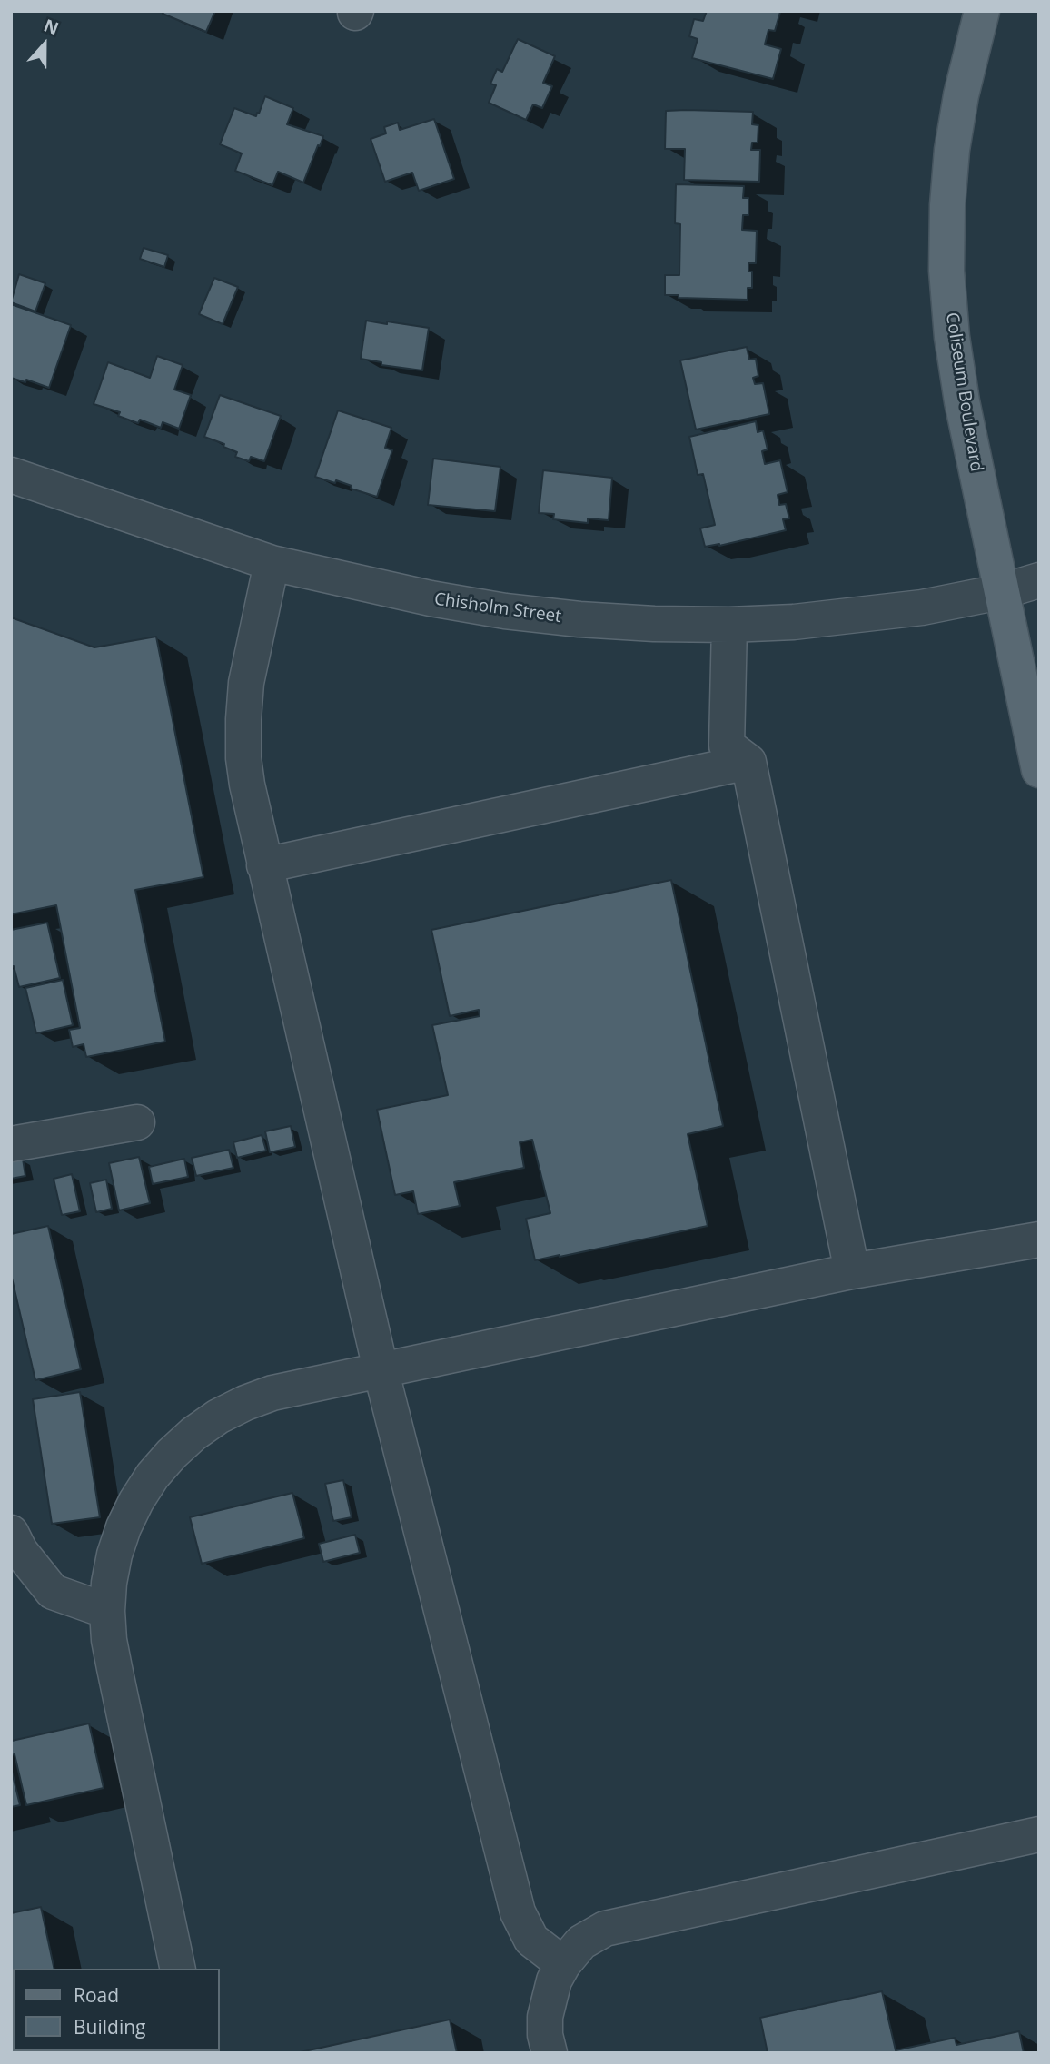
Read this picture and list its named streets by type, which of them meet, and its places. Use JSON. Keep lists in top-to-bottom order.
{
  "streets": {
    "main road": ["Coliseum Boulevard"],
    "street": ["Chisholm Street"]
  },
  "crossings": [
    ["Coliseum Boulevard", "Chisholm Street"]
  ],
  "legend": ["Road", "Building"],
  "north": "top"
}
